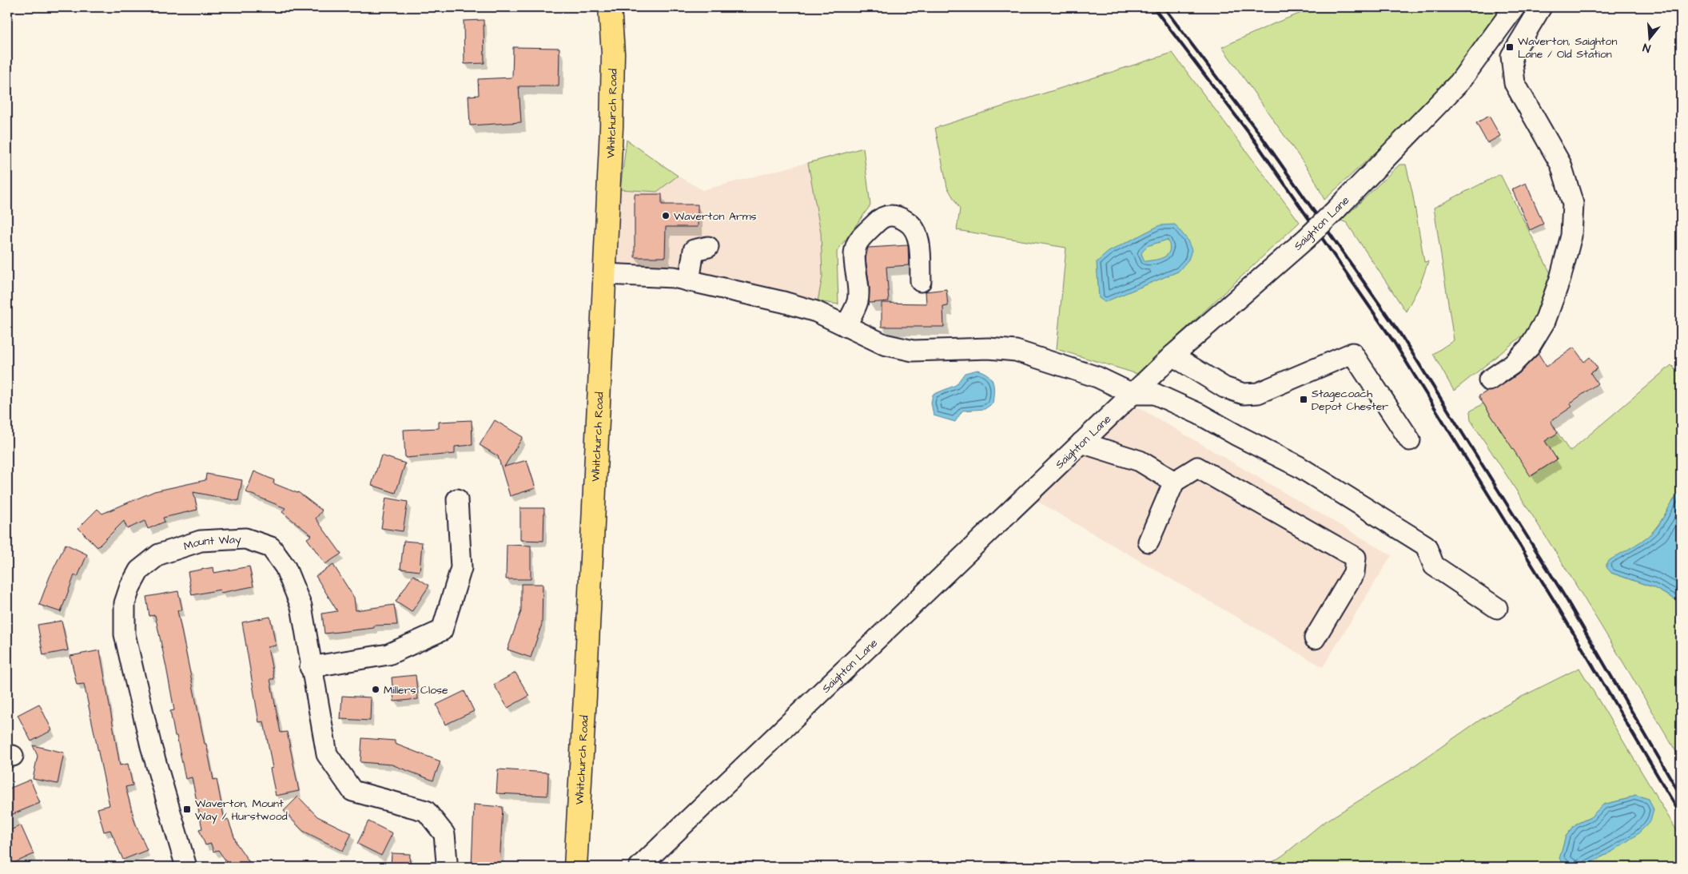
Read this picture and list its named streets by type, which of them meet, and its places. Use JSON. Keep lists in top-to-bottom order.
{
  "streets": {
    "highway": ["Whitchurch Road"],
    "street": ["Saighton Lane", "Mount Way"]
  },
  "places": {
    "transit": ["Waverton, Saighton Lane / Old Station", "Stagecoach Depot Chester", "Waverton, Mount Way / Hurstwood"],
    "other": ["Waverton Arms", "Millers Close"]
  },
  "north": "bottom"
}
